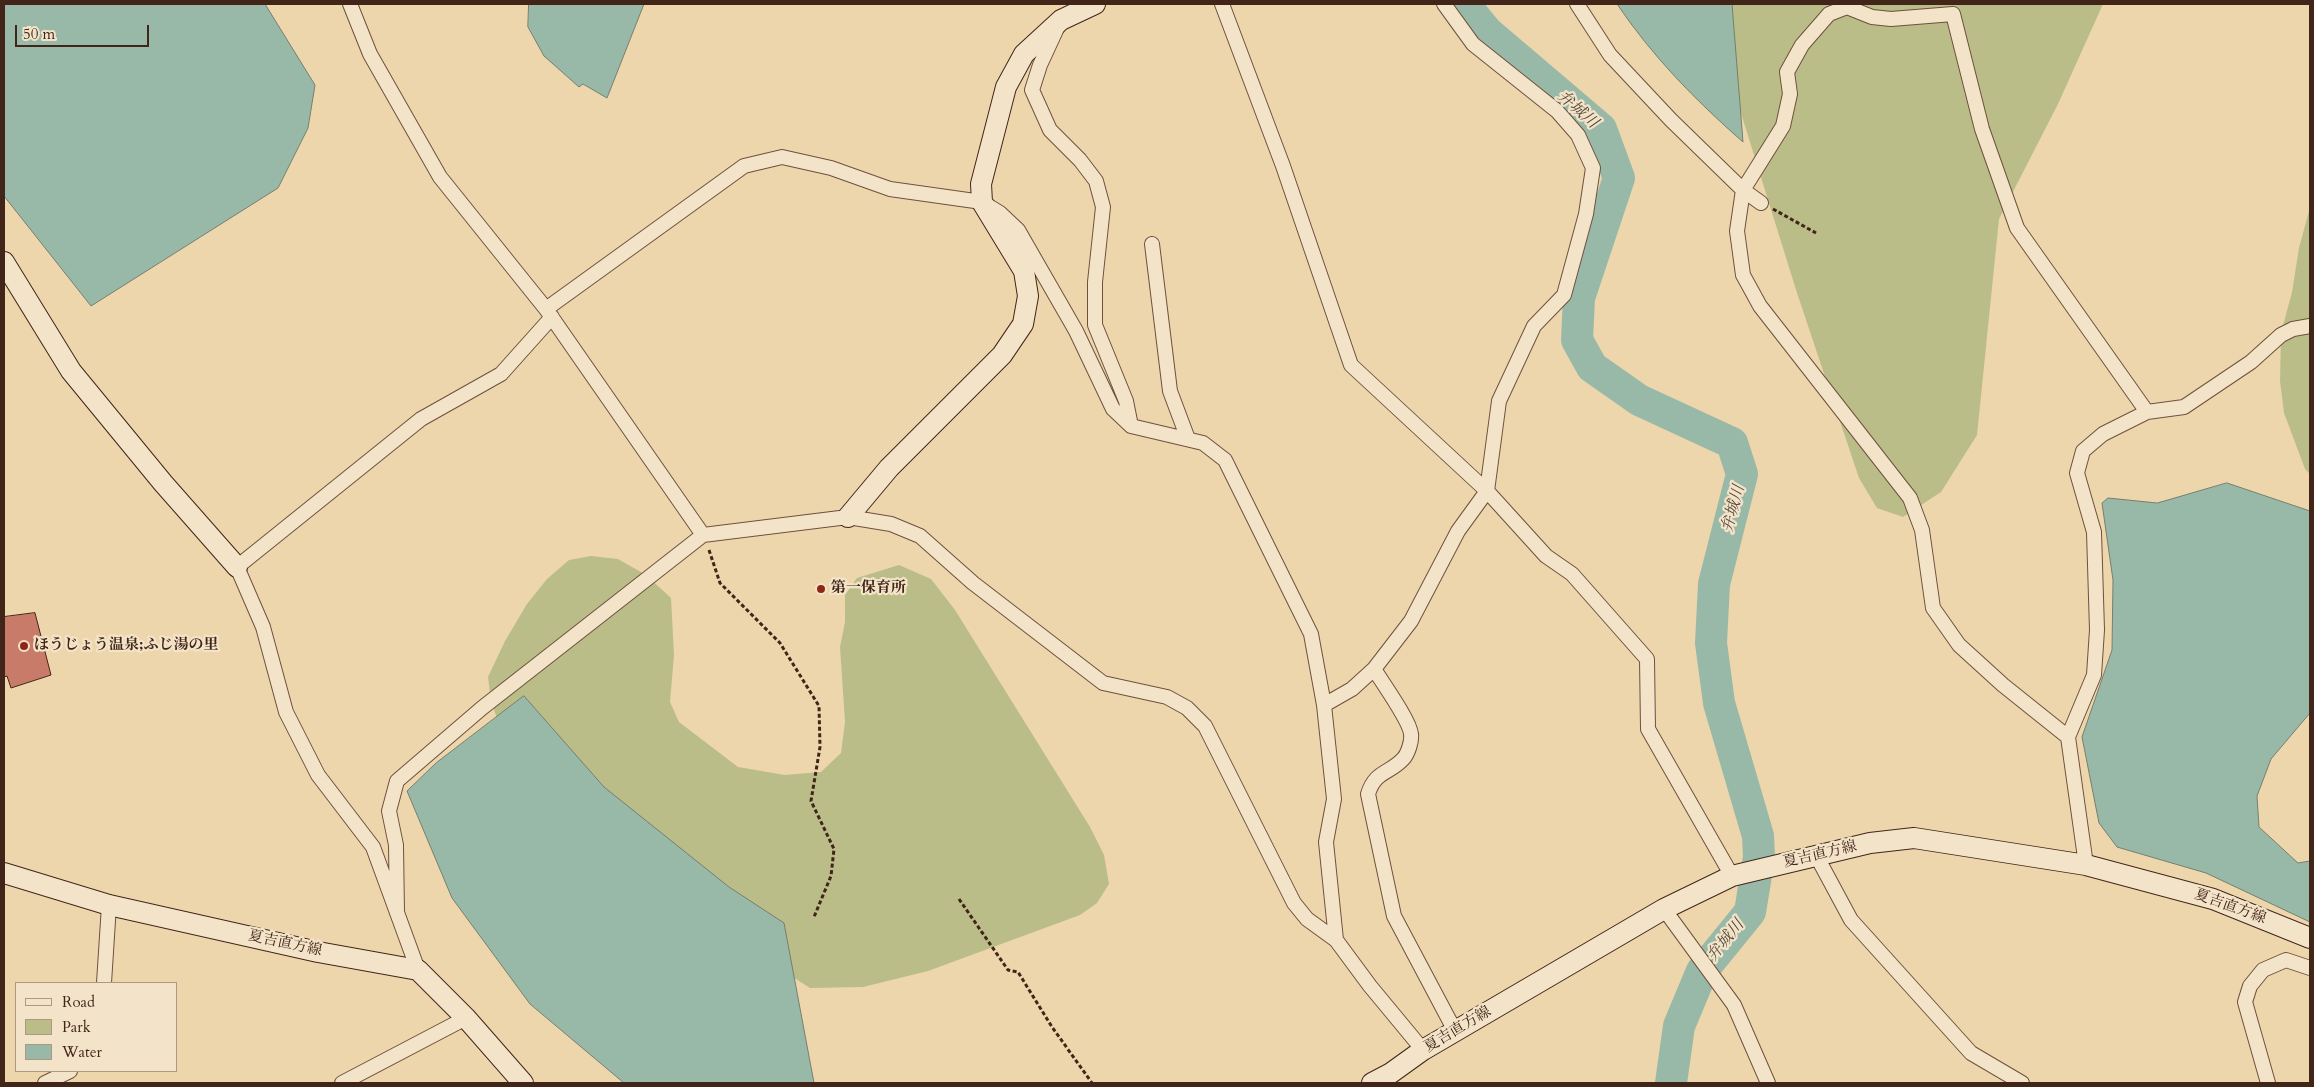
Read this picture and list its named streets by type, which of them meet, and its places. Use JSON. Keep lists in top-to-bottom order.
{
  "streets": {
    "main road": ["夏吉直方線"]
  },
  "water": ["弁城川"],
  "places": ["第一保育所", "ほうじょう温泉;ふじ湯の里"],
  "legend": ["Road", "Park", "Water"],
  "scale_bar": "50 m"
}
